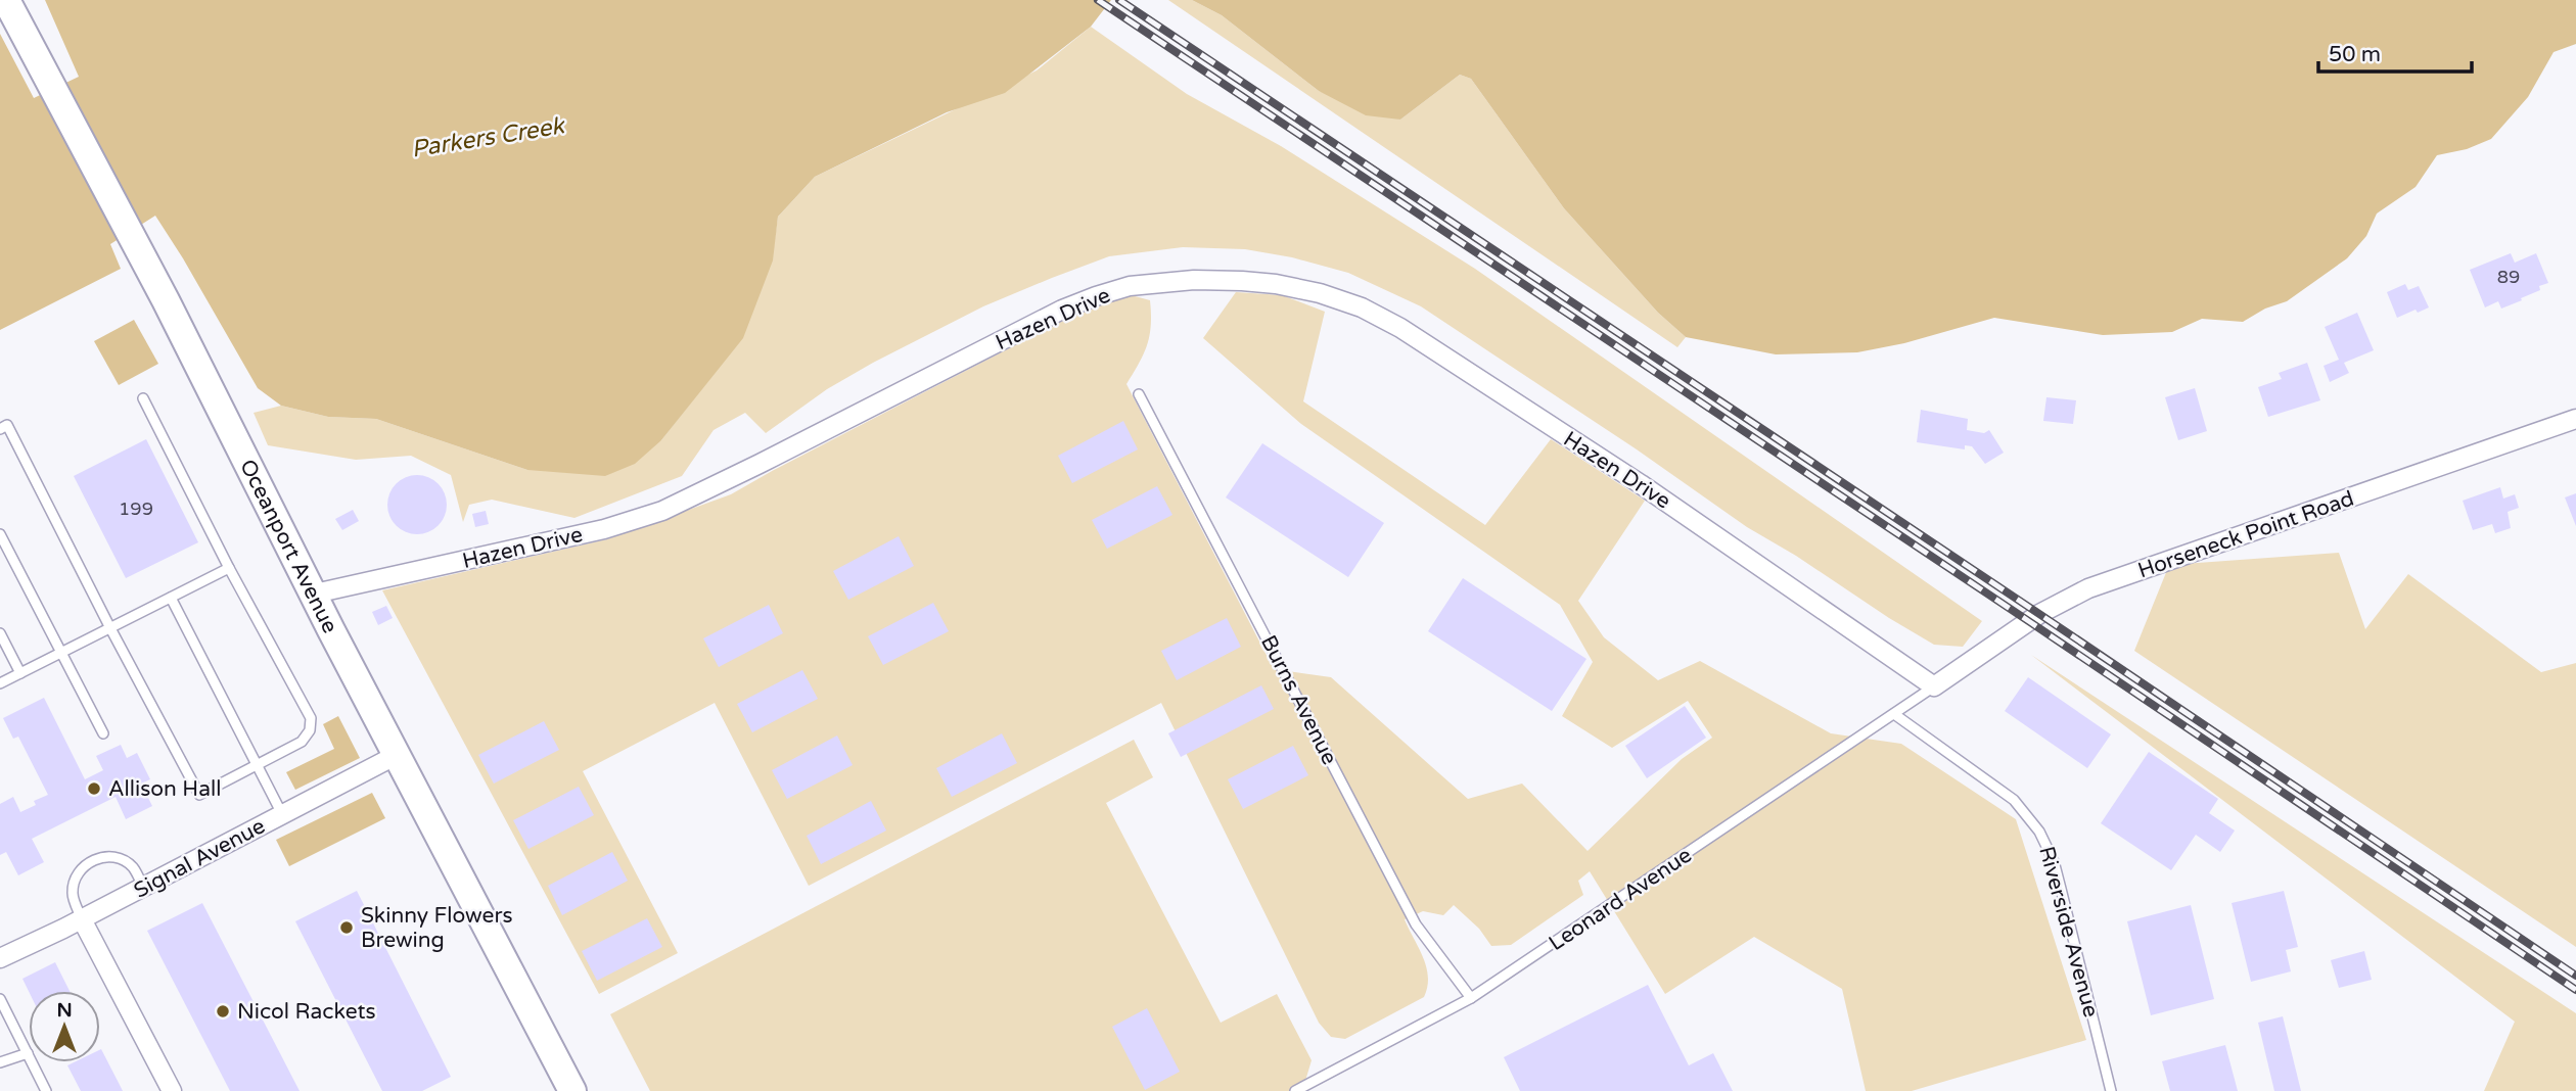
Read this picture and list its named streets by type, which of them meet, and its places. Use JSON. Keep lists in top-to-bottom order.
{
  "streets": {
    "main road": ["Oceanport Avenue"],
    "street": ["Hazen Drive", "Horseneck Point Road", "Signal Avenue"],
    "lane": ["Burns Avenue", "Leonard Avenue", "Riverside Avenue"]
  },
  "crossings": [
    ["Hazen Drive", "Horseneck Point Road"],
    ["Hazen Drive", "Oceanport Avenue"],
    ["Hazen Drive", "Leonard Avenue"],
    ["Horseneck Point Road", "Leonard Avenue"],
    ["Oceanport Avenue", "Signal Avenue"],
    ["Burns Avenue", "Leonard Avenue"],
    ["Leonard Avenue", "Riverside Avenue"]
  ],
  "water": ["Parkers Creek"],
  "places": ["Allison Hall", "Skinny Flowers Brewing", "Nicol Rackets"],
  "house_numbers": ["89", "199"],
  "scale_bar": "50 m",
  "north": "top"
}
